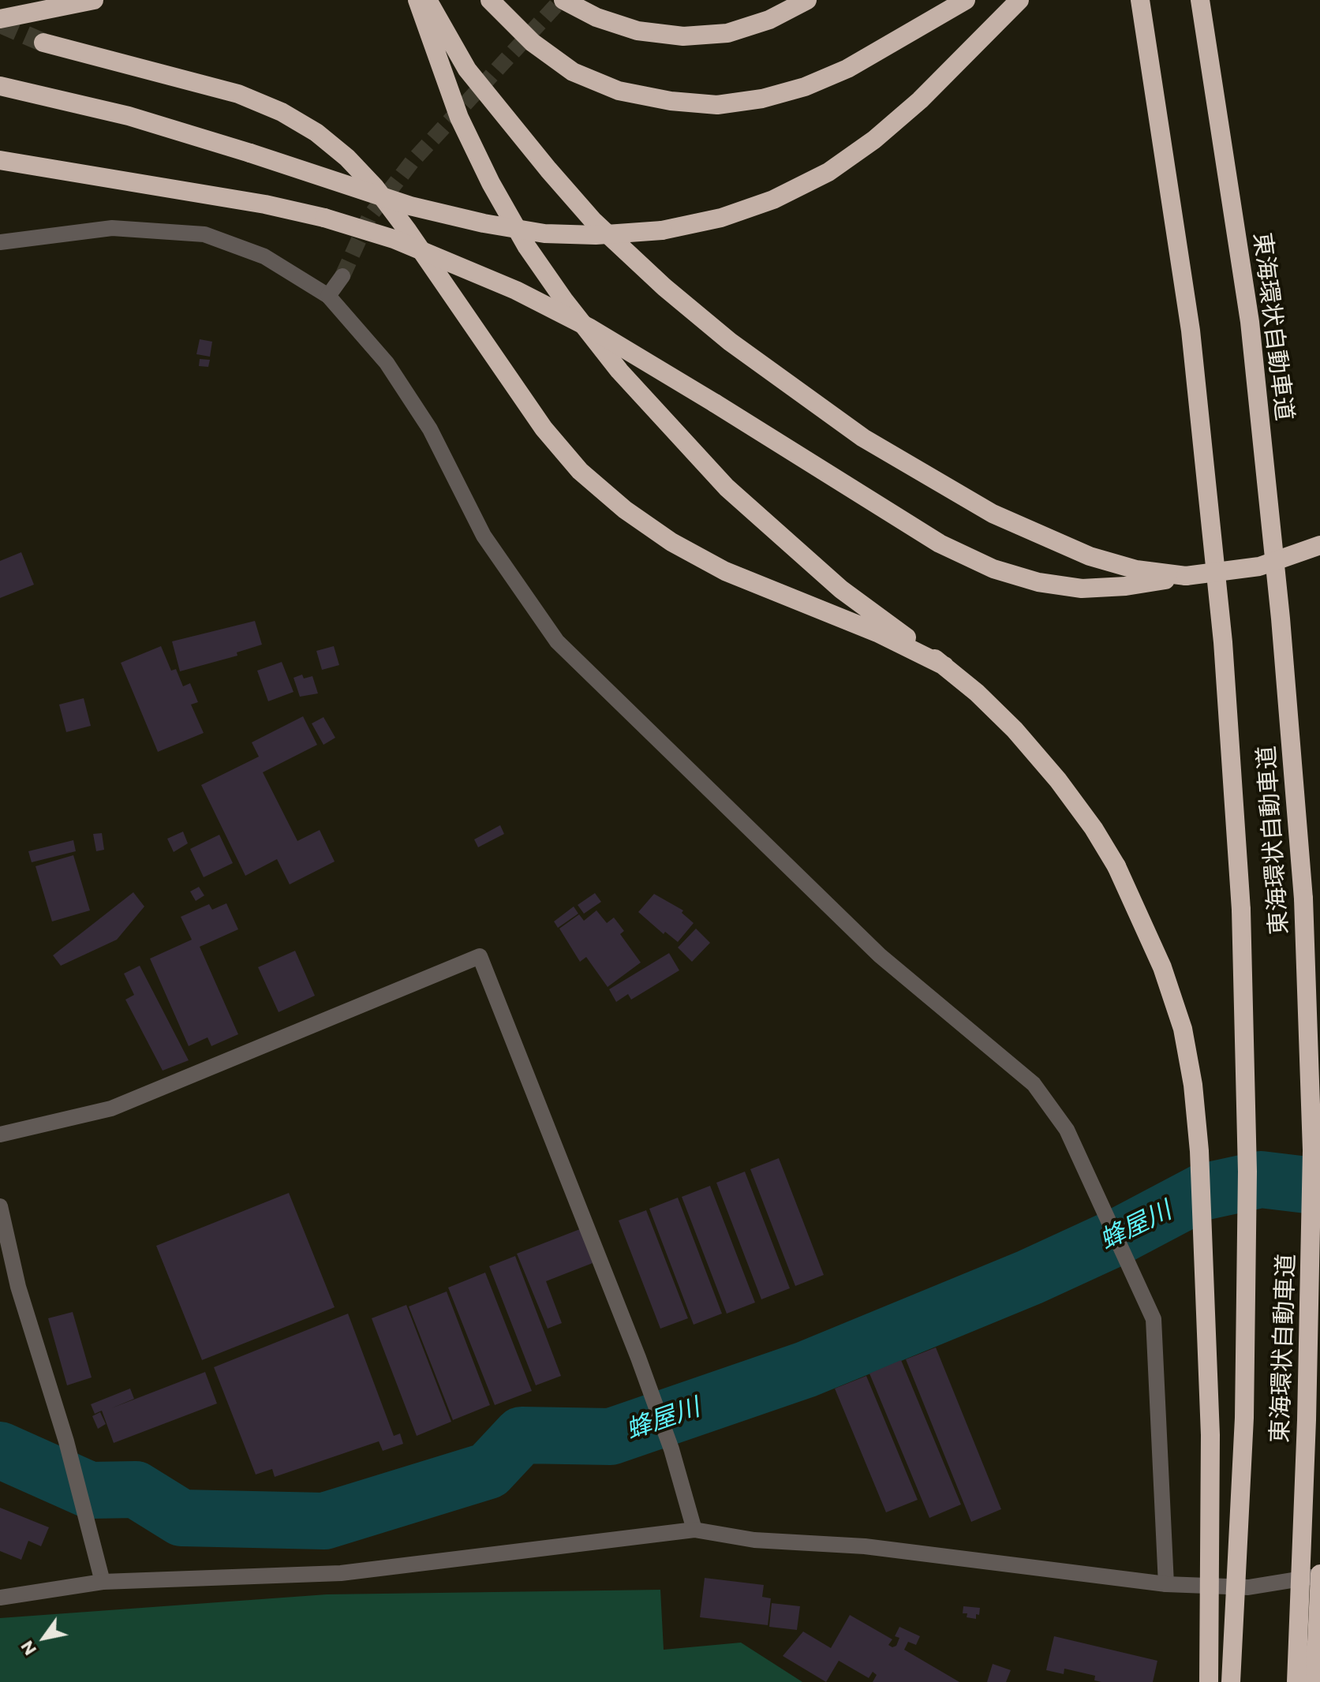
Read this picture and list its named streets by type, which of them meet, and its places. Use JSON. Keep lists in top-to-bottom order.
{
  "streets": {
    "highway": ["東海環状自動車道"]
  },
  "water": ["蜂屋川"],
  "north": "bottom left"
}
